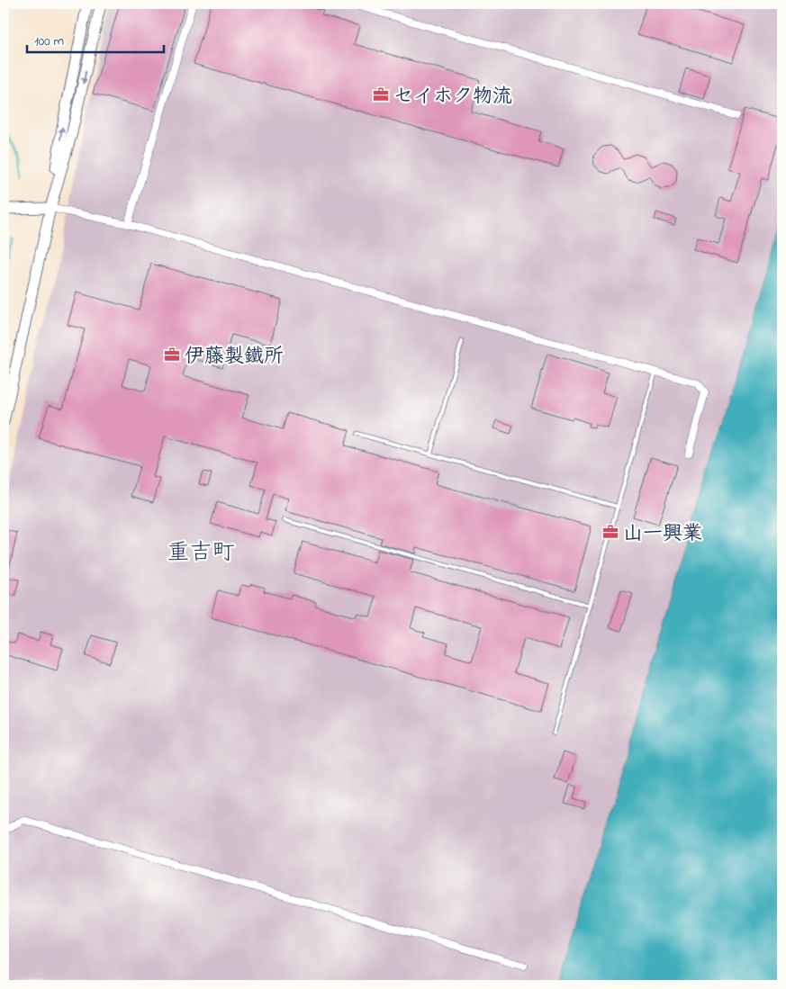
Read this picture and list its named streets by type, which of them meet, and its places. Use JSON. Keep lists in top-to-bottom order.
{
  "districts": ["重吉町"],
  "places": {
    "office": ["セイホク物流", "伊藤製鐵所", "山一興業"]
  },
  "scale_bar": "100 m"
}
